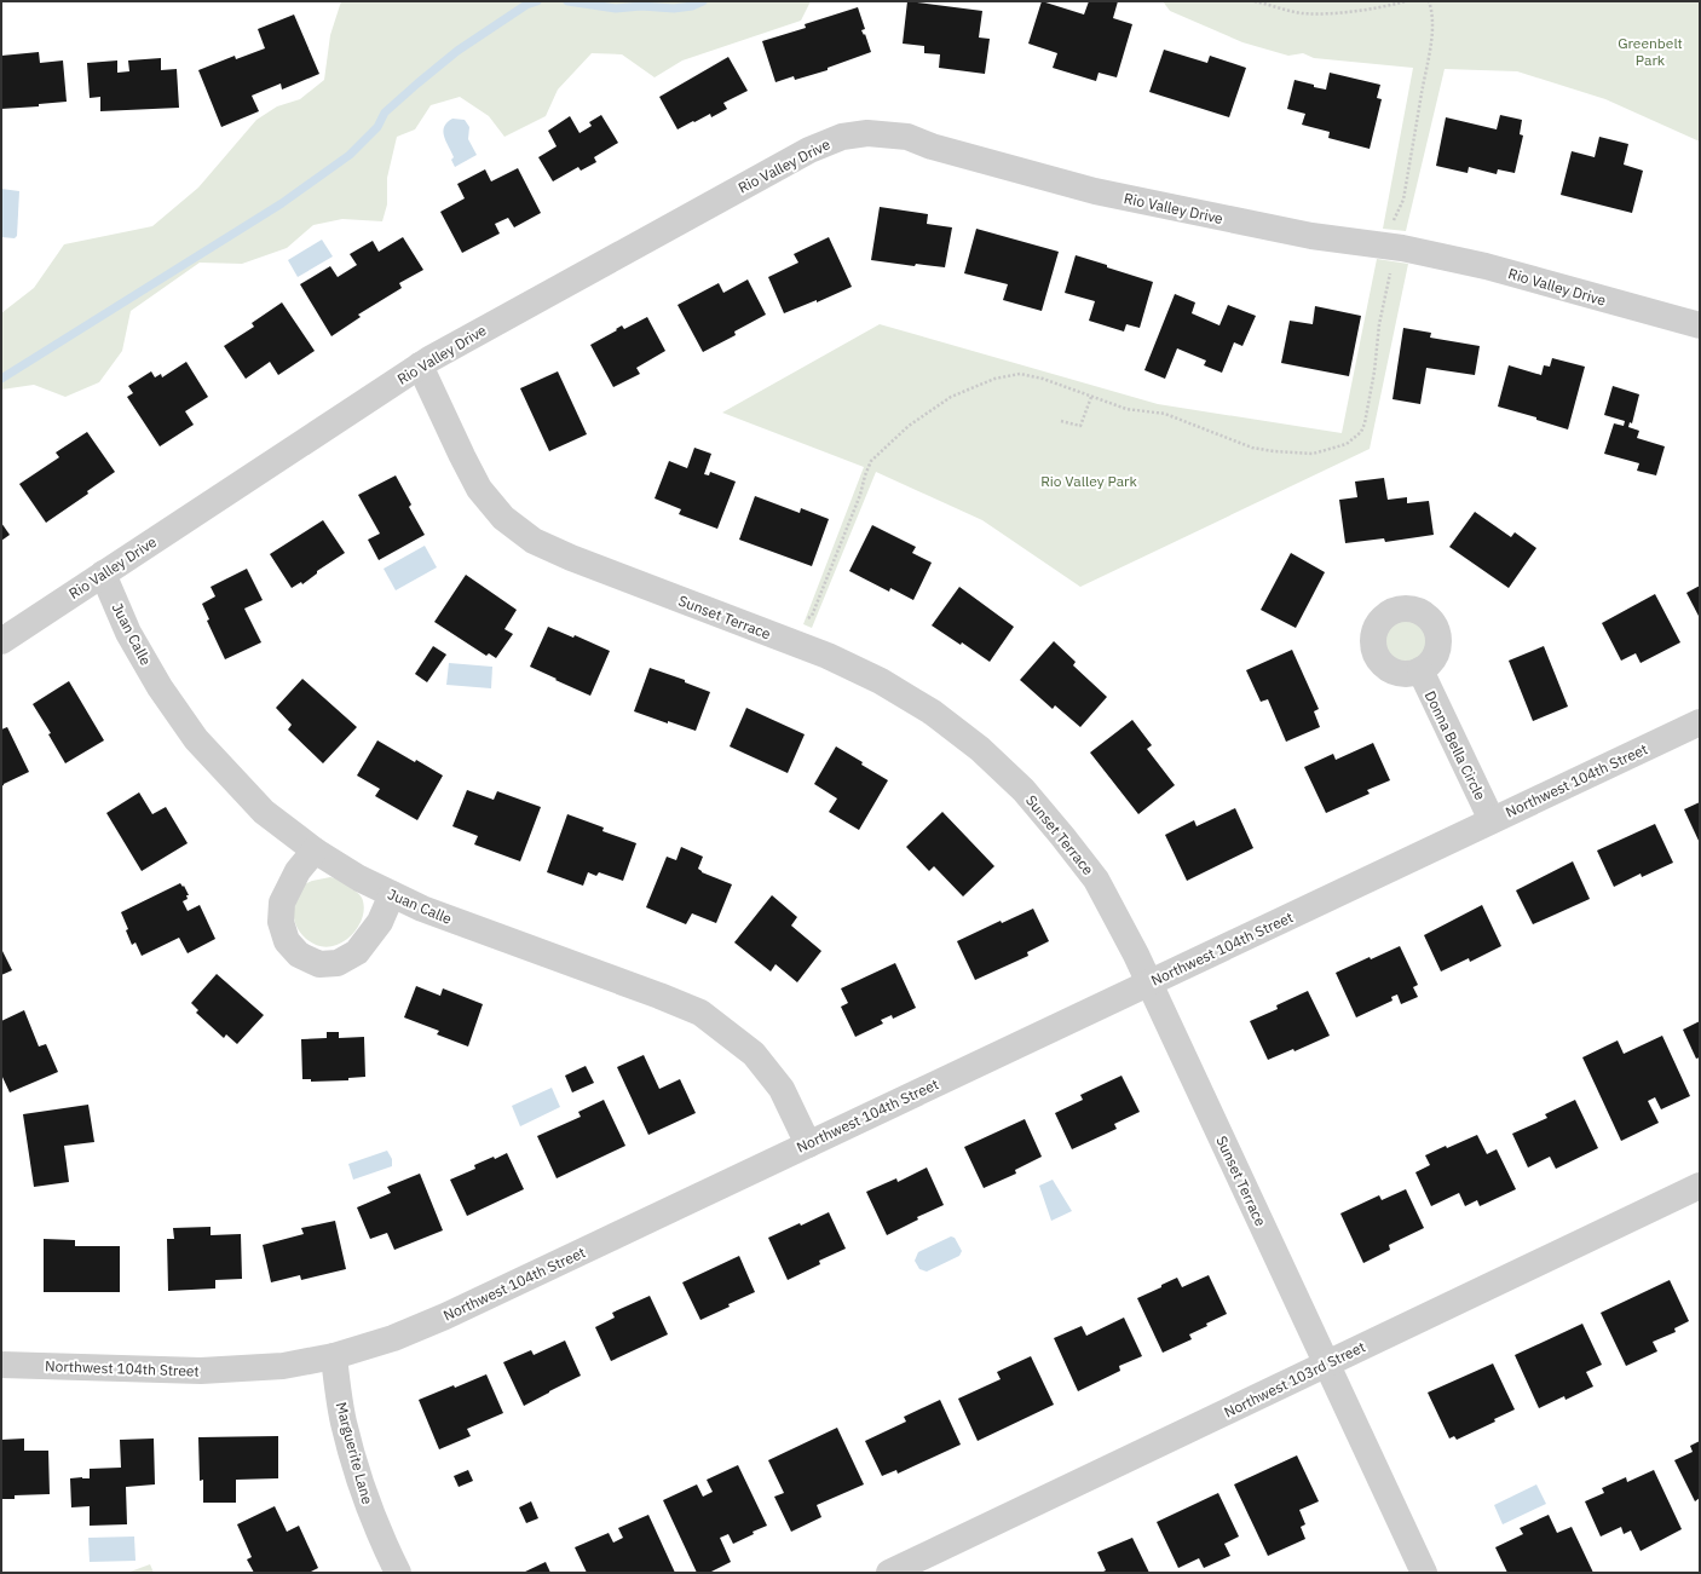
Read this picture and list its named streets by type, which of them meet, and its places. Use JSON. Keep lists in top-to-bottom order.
{
  "streets": {
    "street": [
      "Rio Valley Drive",
      "Sunset Terrace",
      "Juan Calle",
      "Donna Bella Circle",
      "Northwest 104th Street",
      "Northwest 103rd Street",
      "Marguerite Lane"
    ]
  },
  "crossings": [
    ["Rio Valley Drive", "Sunset Terrace"],
    ["Rio Valley Drive", "Juan Calle"],
    ["Sunset Terrace", "Northwest 104th Street"],
    ["Sunset Terrace", "Northwest 103rd Street"],
    ["Juan Calle", "Northwest 104th Street"],
    ["Donna Bella Circle", "Northwest 104th Street"],
    ["Northwest 104th Street", "Marguerite Lane"]
  ],
  "parks": ["Greenbelt Park", "Rio Valley Park"]
}
